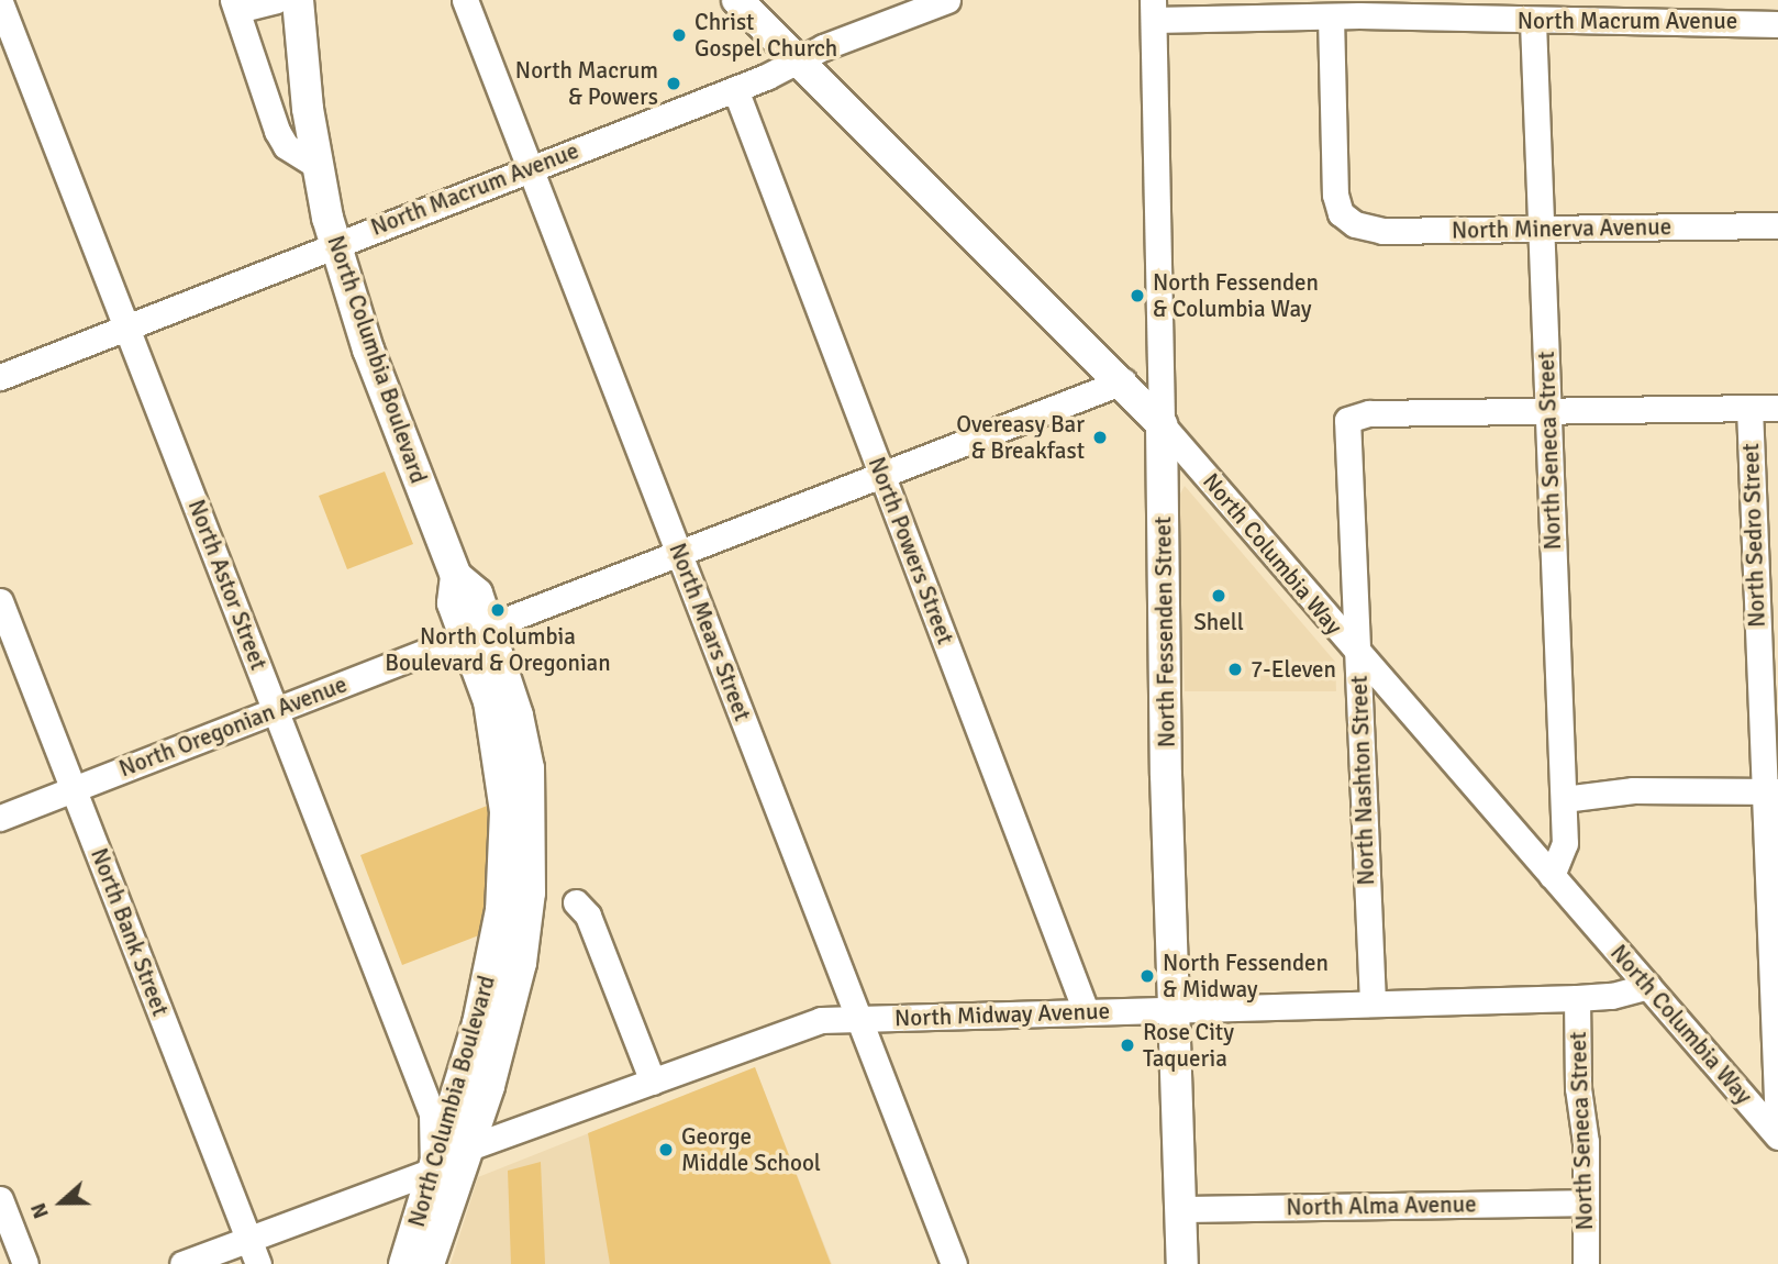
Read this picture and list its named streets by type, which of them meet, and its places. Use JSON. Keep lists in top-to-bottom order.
{
  "streets": {
    "main road": ["North Columbia Boulevard", "North Columbia Way", "North Fessenden Street"],
    "street": [
      "North Macrum Avenue",
      "North Minerva Avenue",
      "North Seneca Street",
      "North Sedro Street",
      "North Powers Street",
      "North Astor Street",
      "North Mears Street",
      "North Oregonian Avenue",
      "North Nashton Street",
      "North Bank Street",
      "North Midway Avenue",
      "North Alma Avenue"
    ]
  },
  "crossings": [
    ["North Macrum Avenue", "North Minerva Avenue"],
    ["North Macrum Avenue", "North Columbia Boulevard"],
    ["North Macrum Avenue", "North Seneca Street"],
    ["North Macrum Avenue", "North Powers Street"],
    ["North Macrum Avenue", "North Columbia Way"],
    ["North Macrum Avenue", "North Astor Street"],
    ["North Macrum Avenue", "North Mears Street"],
    ["North Macrum Avenue", "North Fessenden Street"],
    ["North Minerva Avenue", "North Seneca Street"],
    ["North Columbia Boulevard", "North Astor Street"],
    ["North Columbia Boulevard", "North Oregonian Avenue"],
    ["North Columbia Boulevard", "North Midway Avenue"],
    ["North Seneca Street", "North Columbia Way"],
    ["North Seneca Street", "North Nashton Street"],
    ["North Seneca Street", "North Midway Avenue"],
    ["North Seneca Street", "North Alma Avenue"],
    ["North Powers Street", "North Oregonian Avenue"],
    ["North Powers Street", "North Midway Avenue"],
    ["North Columbia Way", "North Fessenden Street"],
    ["North Columbia Way", "North Oregonian Avenue"],
    ["North Columbia Way", "North Nashton Street"],
    ["North Columbia Way", "North Midway Avenue"],
    ["North Astor Street", "North Oregonian Avenue"],
    ["North Mears Street", "North Oregonian Avenue"],
    ["North Mears Street", "North Midway Avenue"],
    ["North Fessenden Street", "North Midway Avenue"],
    ["North Fessenden Street", "North Alma Avenue"],
    ["North Oregonian Avenue", "North Bank Street"],
    ["North Nashton Street", "North Midway Avenue"]
  ],
  "places": [
    "Christ Gospel Church",
    "North Macrum & Powers",
    "North Fessenden & Columbia Way",
    "Overeasy Bar & Breakfast",
    "Shell",
    "North Columbia Boulevard & Oregonian",
    "7-Eleven",
    "North Fessenden & Midway",
    "Rose City Taqueria",
    "George Middle School"
  ],
  "north": "left"
}
